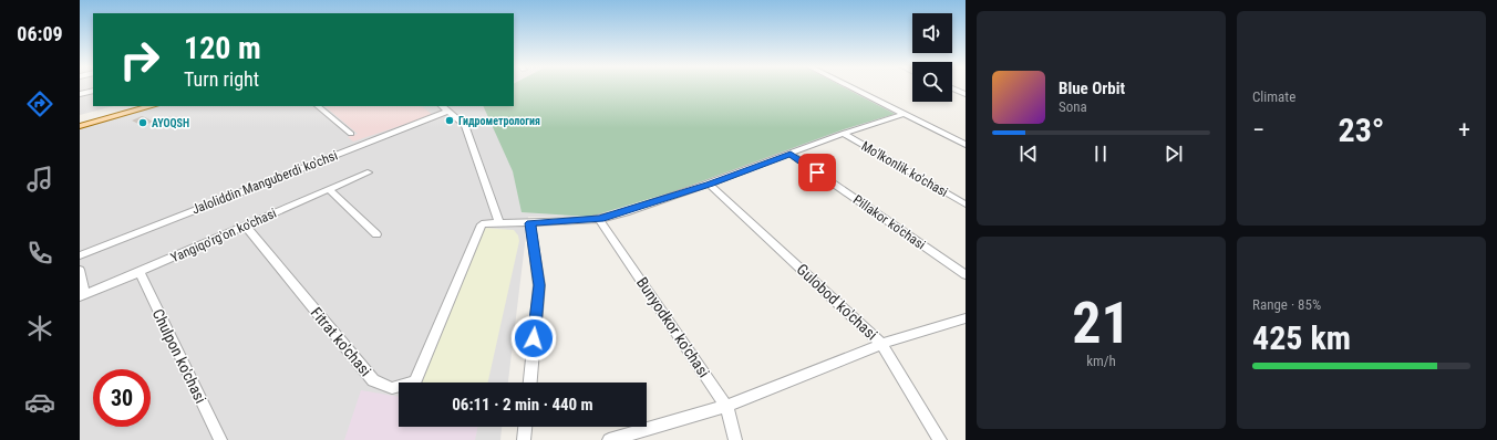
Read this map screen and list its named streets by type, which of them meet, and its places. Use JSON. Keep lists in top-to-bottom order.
{
  "streets": {
    "street": [
      "Mo'lkonlik ko'chasi",
      "Jaloliddin Manguberdi ko'chsi",
      "Pillakor ko'chasi",
      "Yangiqo'rg'on ko'chasi",
      "Gulobod ko'chasi",
      "Bunyodkor ko'chasi",
      "Fitrat ko'chasi",
      "Chulpon ko'chasi"
    ]
  },
  "crossings": [
    ["Yangiqo'rg'on ko'chasi", "Fitrat ko'chasi"],
    ["Yangiqo'rg'on ko'chasi", "Chulpon ko'chasi"]
  ],
  "places": ["Гидрометрология", "AYOQSH"],
  "page": {
    "tabs": "06:09",
    "tile": [
      "Climate",
      ["21", "km/h"],
      ["Range · 85%", "425 km"]
    ],
    "turn": ["120 m", "Turn right"],
    "song": ["Blue Orbit", "Sona"],
    "heat": ["−", "23°", "+"],
    "limit": "30",
    "trip": "06:11 · 2 min · 440 m"
  }
}
